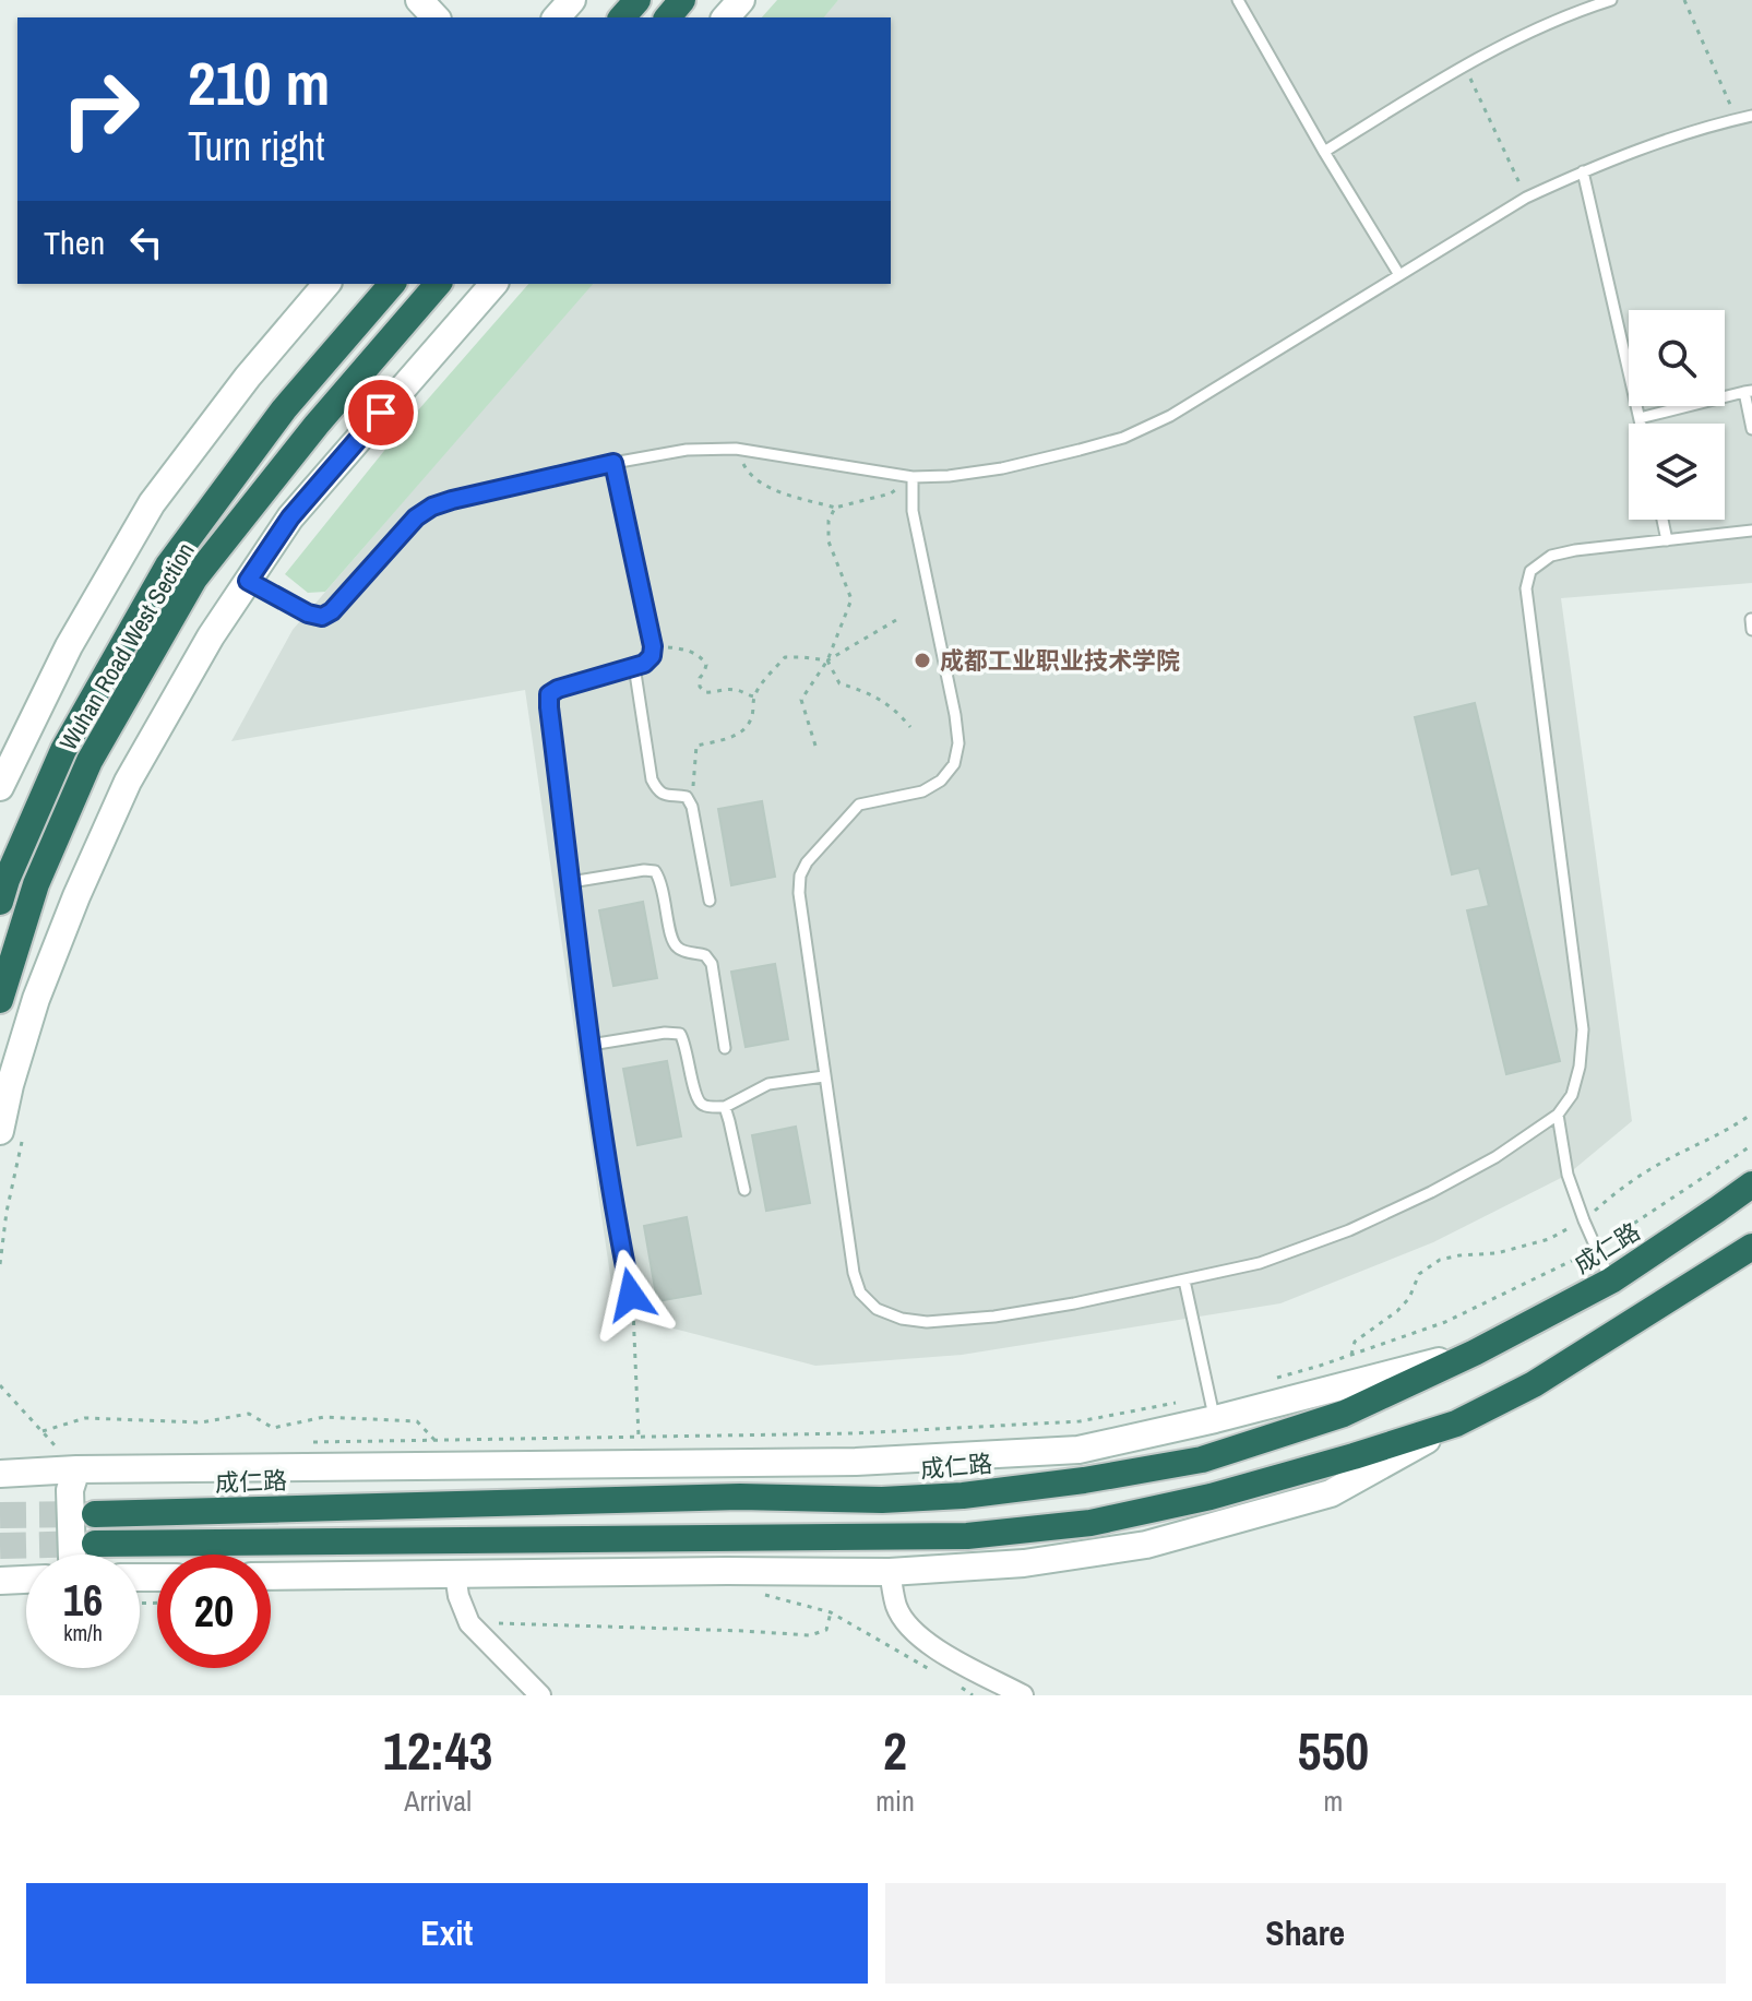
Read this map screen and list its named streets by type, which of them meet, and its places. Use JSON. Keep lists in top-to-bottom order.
{
  "streets": {
    "highway": ["Wuhan Road West Section", "成仁路"]
  },
  "places": ["成都工业职业技术学院"],
  "page": {
    "turn": ["210 m", "Turn right"],
    "then": "Then",
    "speed": "16 km/h",
    "limit": "20",
    "eta": [
      "12:43",
      "Arrival",
      "2",
      "min",
      "550",
      "m"
    ],
    "buttons": ["Exit", "Share"]
  }
}
